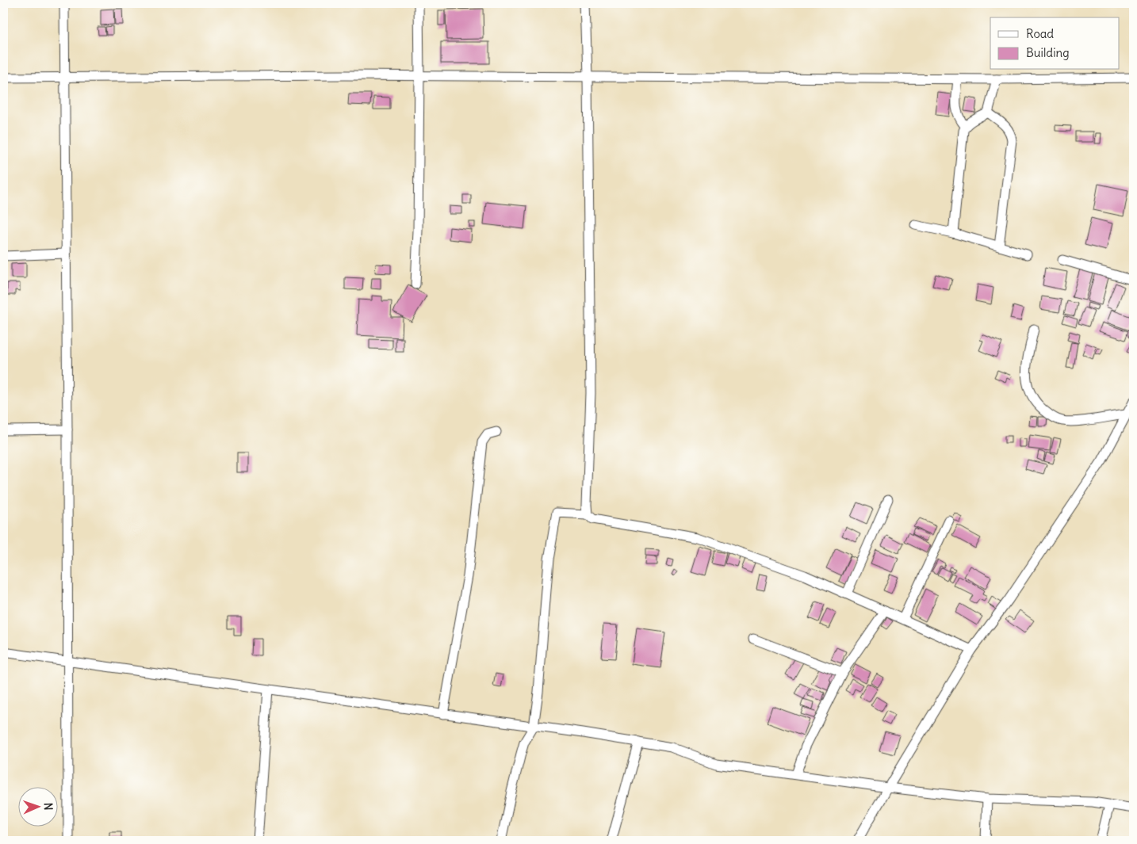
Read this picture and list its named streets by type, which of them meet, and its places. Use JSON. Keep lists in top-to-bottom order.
{
  "legend": ["Road", "Building"],
  "north": "right"
}
